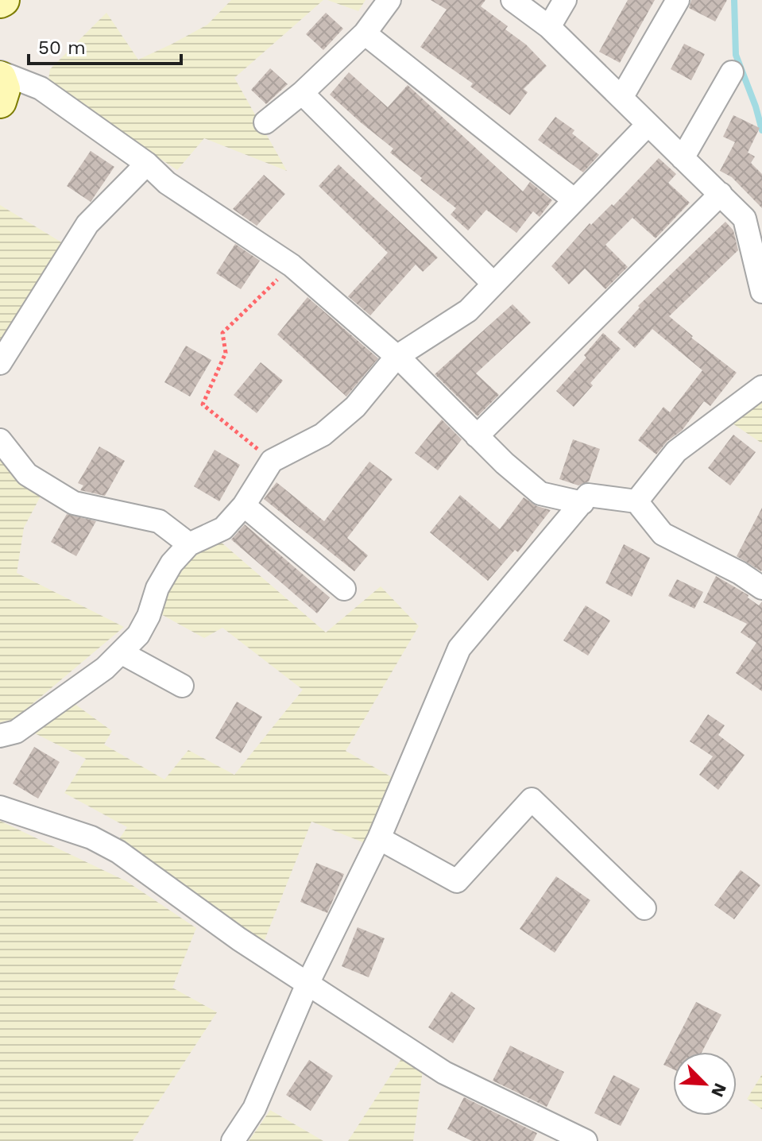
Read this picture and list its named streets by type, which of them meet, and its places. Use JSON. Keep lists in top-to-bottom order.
{
  "scale_bar": "50 m",
  "north": "bottom right"
}
